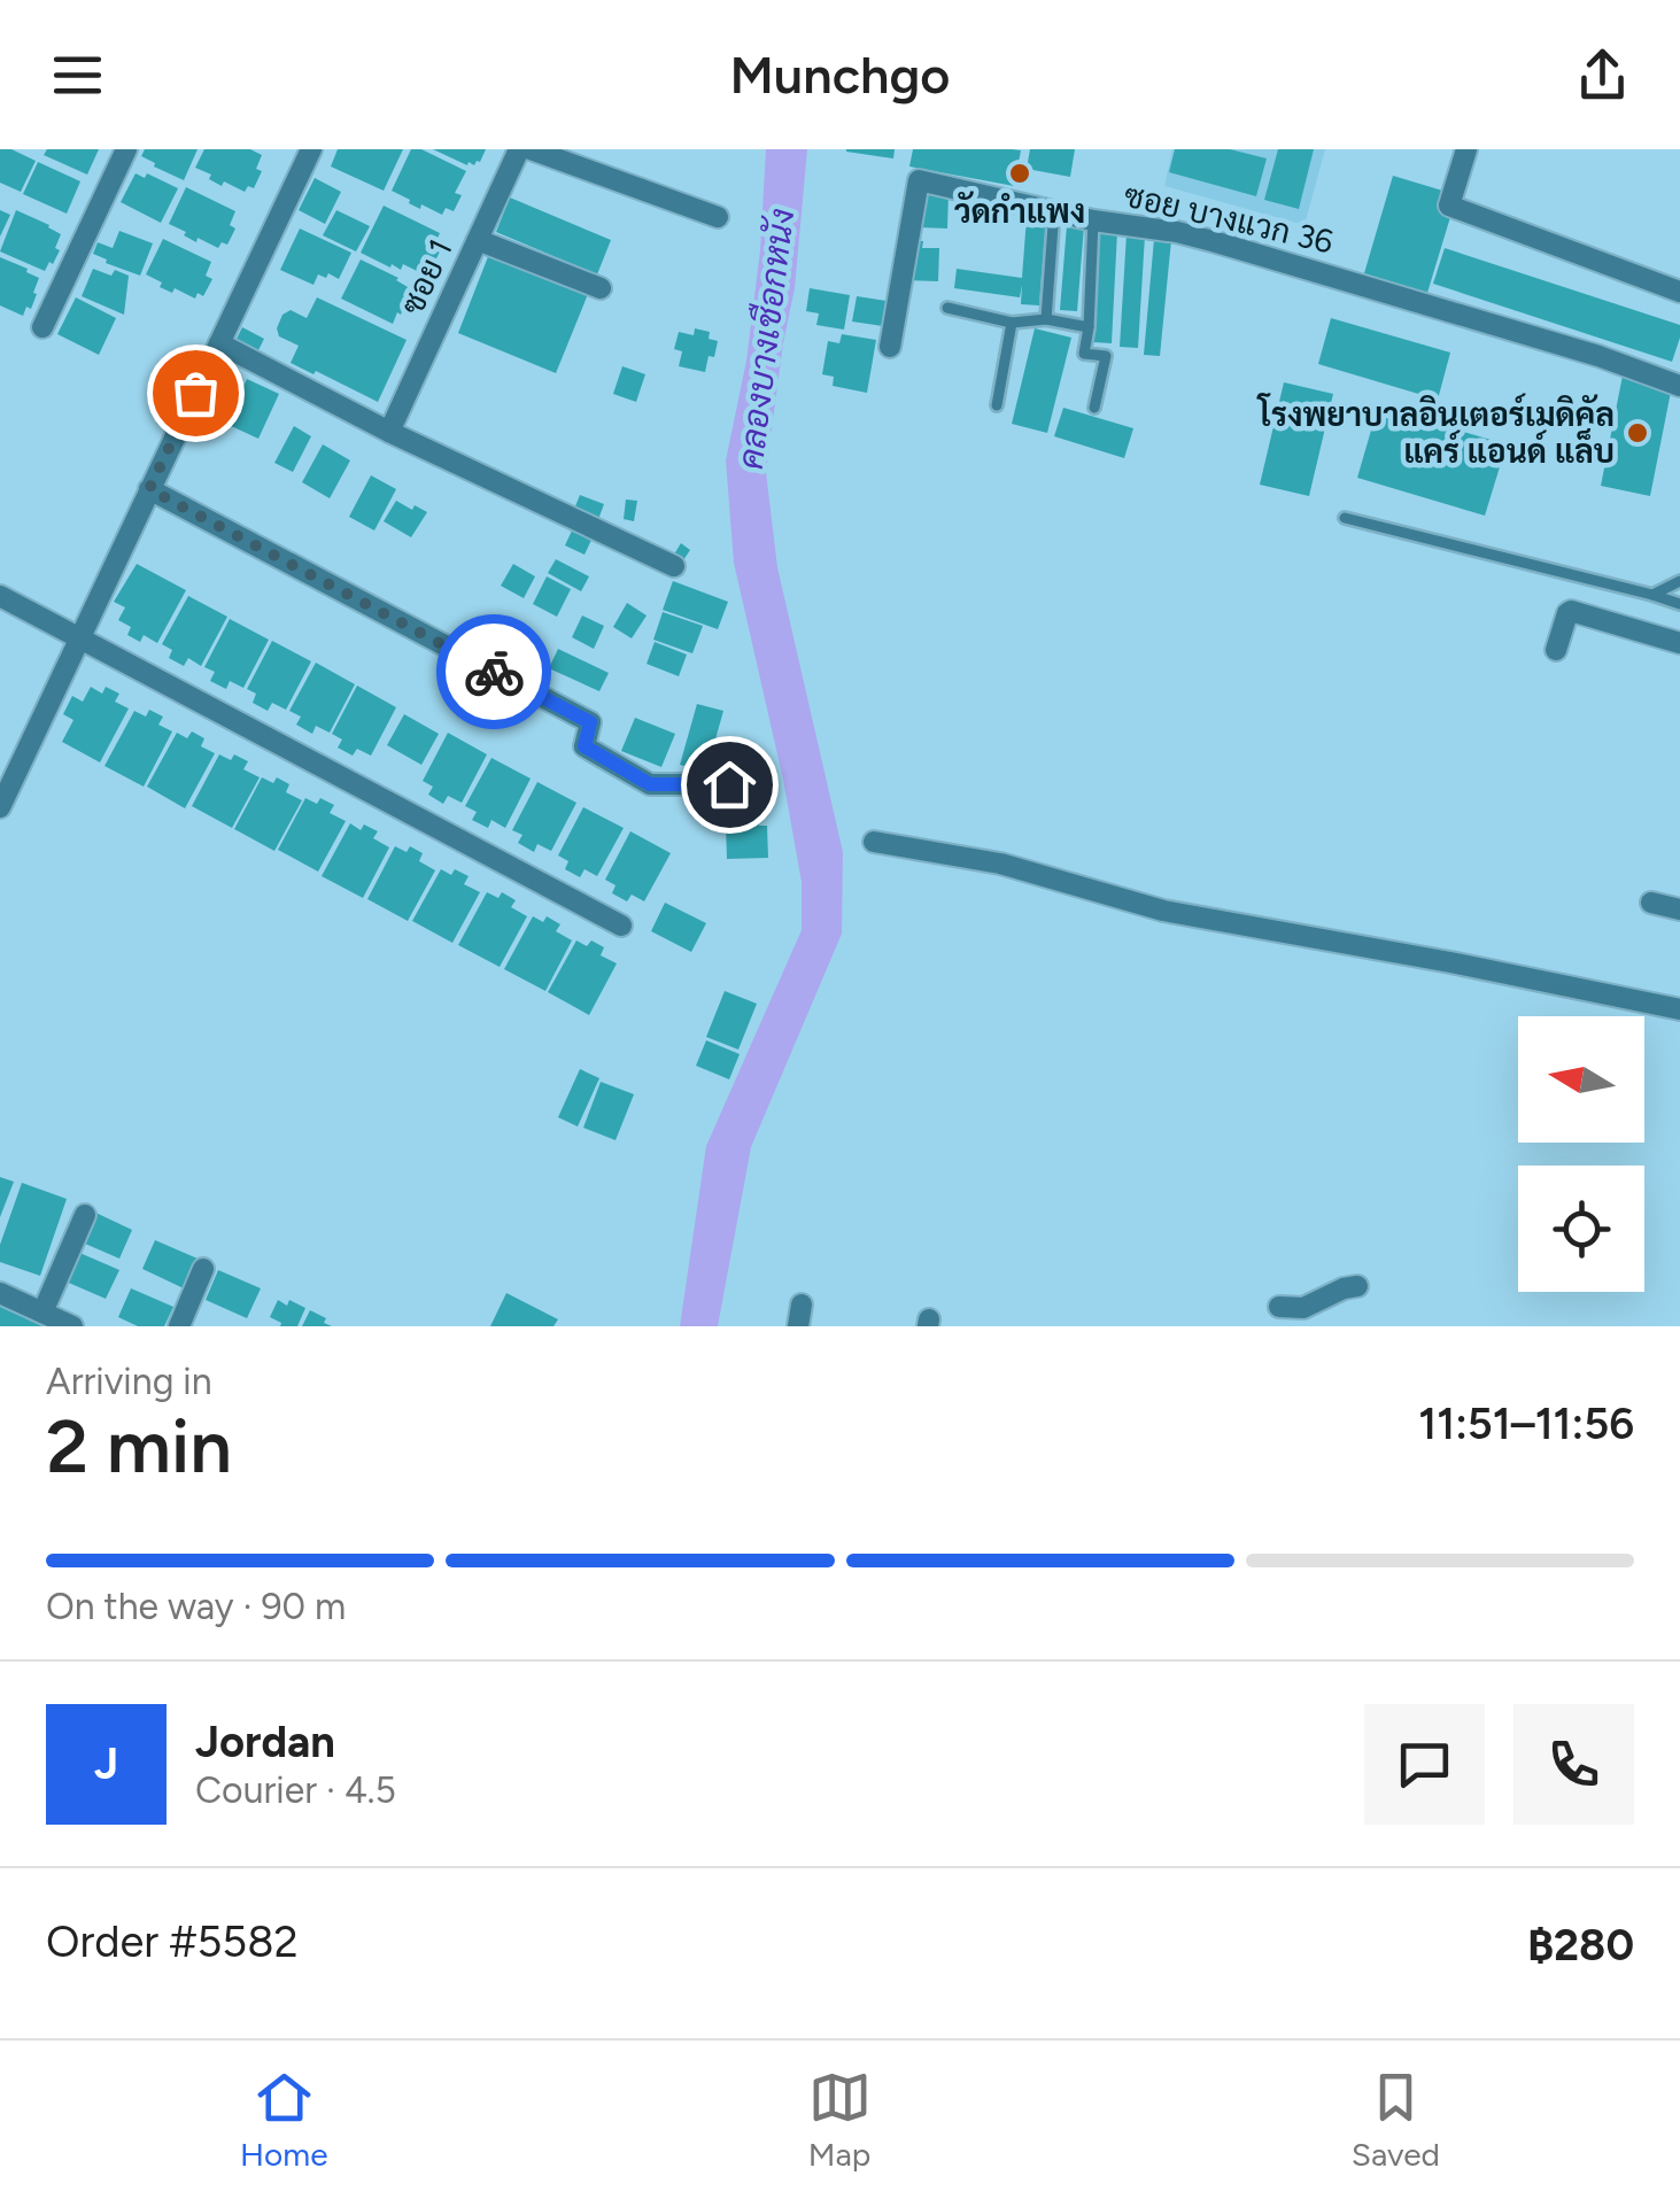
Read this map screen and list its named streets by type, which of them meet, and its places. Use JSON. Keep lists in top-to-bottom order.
{
  "streets": {
    "street": ["ซอย บางแวก 36", "ซอย 1"]
  },
  "water": ["คลองบางเชือกหนัง"],
  "places": ["วัดกำแพง", "โรงพยาบาลอินเตอร์เมดิคัล แคร์ แอนด์ แล็บ"],
  "north": "left",
  "page": {
    "header": "Munchgo",
    "heading": ["2 min", "Arriving in", "11:51–11:56"],
    "panel": [
      "Jordan",
      "Courier · 4.5",
      "Order #5582",
      "฿280"
    ],
    "bar": "On the way · 90 m",
    "round": "J",
    "tabs": ["Home", "Map", "Saved"]
  }
}
